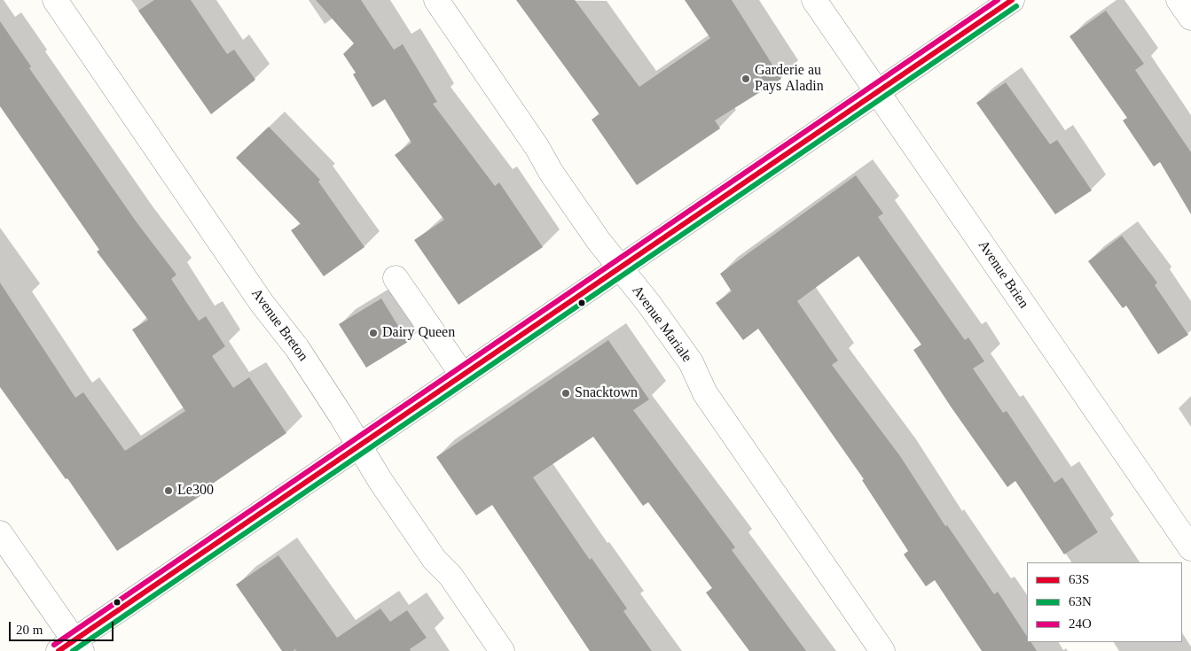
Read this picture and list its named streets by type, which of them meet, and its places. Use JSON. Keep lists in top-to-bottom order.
{
  "streets": {
    "street": ["Avenue Brien", "Avenue Mariale", "Avenue Breton"]
  },
  "places": [
    "Garderie au Pays Aladin",
    "Dairy Queen",
    "Snacktown",
    "Le300"
  ],
  "lines": ["transit line 63S", "transit line 24O", "transit line 63N"],
  "legend": ["63S", "63N", "24O"],
  "scale_bar": "20 m"
}
